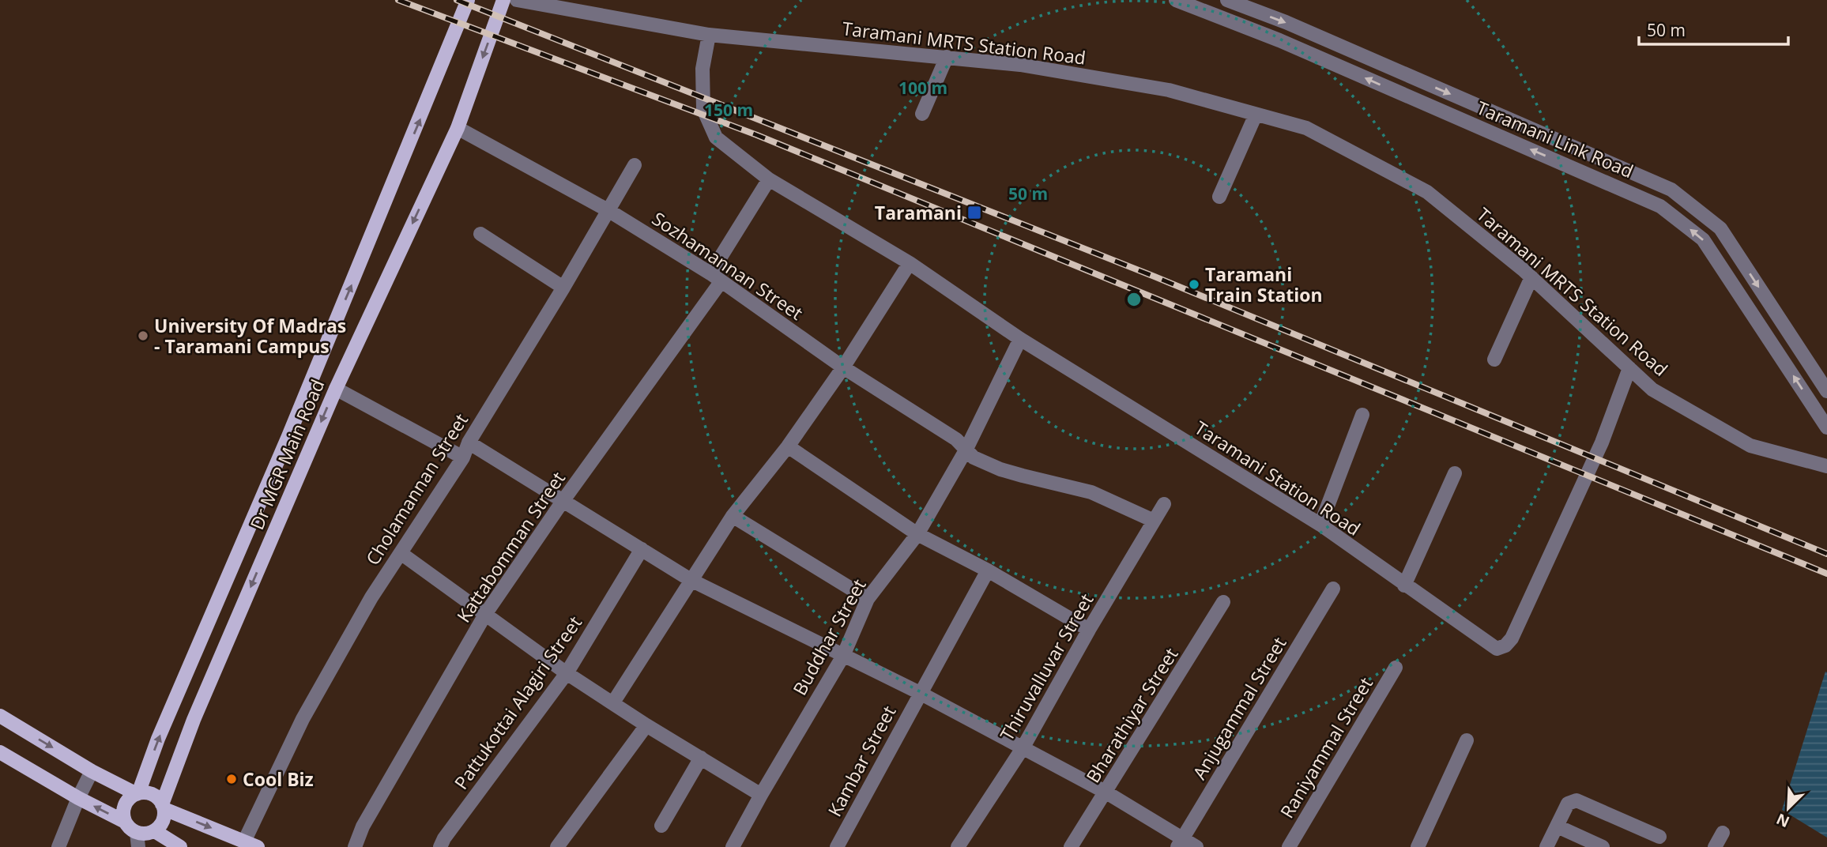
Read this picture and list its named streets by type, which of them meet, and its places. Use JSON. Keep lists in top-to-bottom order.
{
  "streets": {
    "main road": ["Dr MGR Main Road"],
    "street": [
      "Taramani MRTS Station Road",
      "Taramani Link Road",
      "Sozhamannan Street",
      "Taramani Station Road",
      "Cholamannan Street",
      "Kattabomman Street",
      "Buddhar Street",
      "Thiruvalluvar Street",
      "Pattukottai Alagiri Street",
      "Anjugammal Street",
      "Bharathiyar Street",
      "Raniyammal Street",
      "Kambar Street"
    ]
  },
  "crossings": [
    ["Taramani MRTS Station Road", "Taramani Station Road"],
    ["Sozhamannan Street", "Dr MGR Main Road"],
    ["Sozhamannan Street", "Cholamannan Street"],
    ["Sozhamannan Street", "Kattabomman Street"],
    ["Sozhamannan Street", "Buddhar Street"],
    ["Sozhamannan Street", "Thiruvalluvar Street"],
    ["Taramani Station Road", "Kattabomman Street"],
    ["Taramani Station Road", "Buddhar Street"]
  ],
  "places": {
    "transit": ["Taramani"],
    "other": ["Taramani Train Station", "University Of Madras - Taramani Campus", "Cool Biz"]
  },
  "scale_bar": "50 m",
  "north": "bottom left",
  "rings": ["100 m", "150 m", "50 m"]
}
